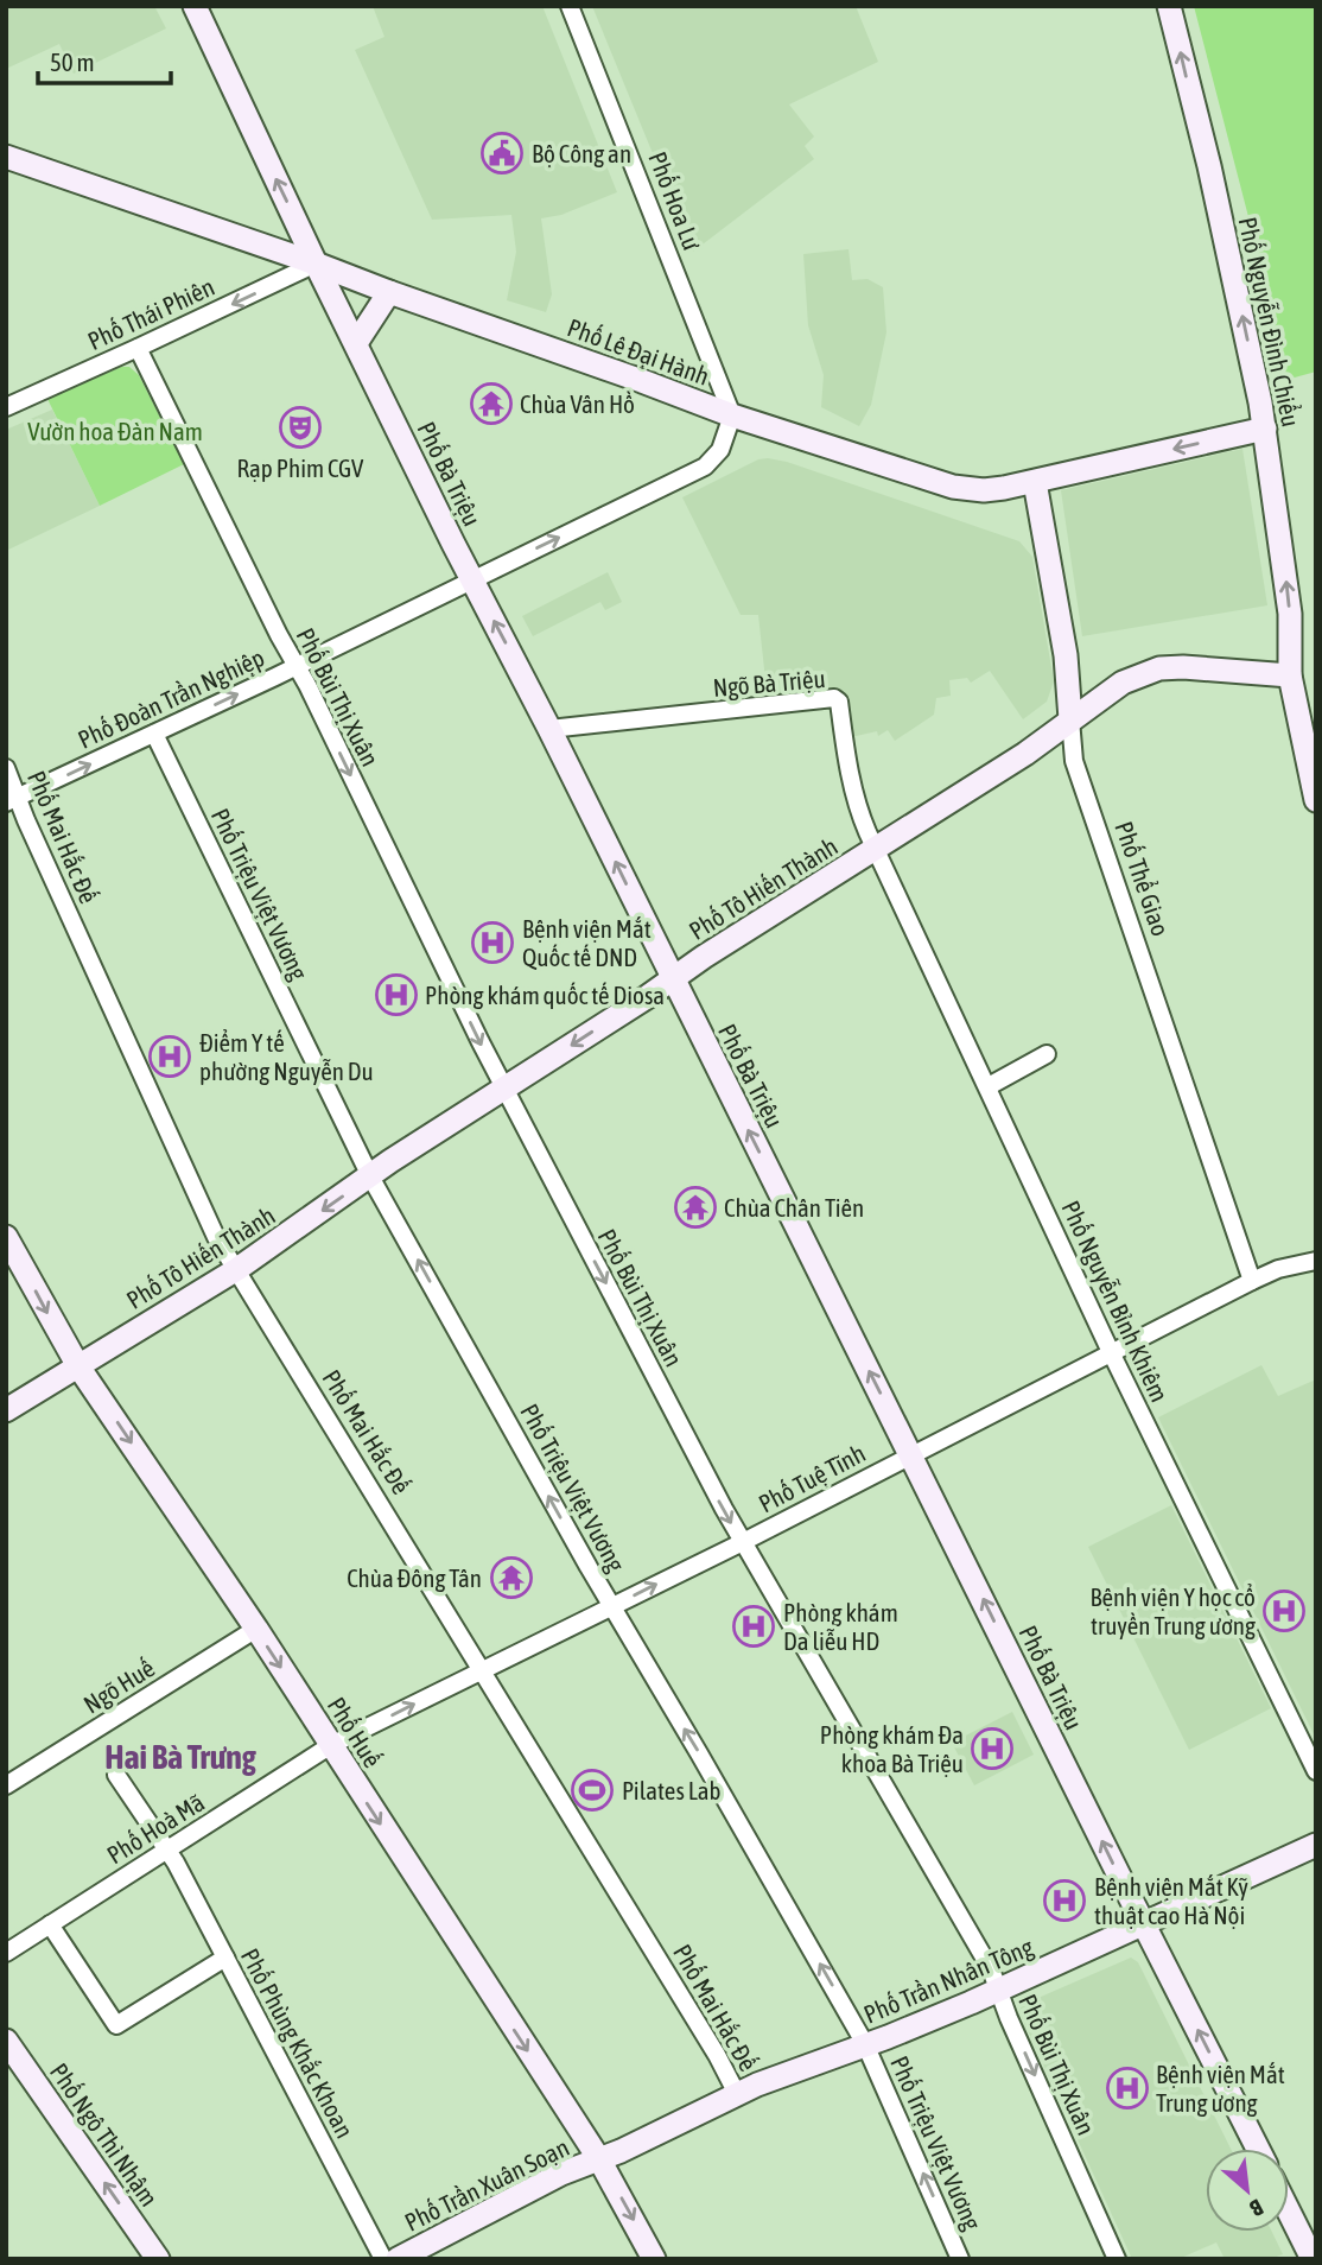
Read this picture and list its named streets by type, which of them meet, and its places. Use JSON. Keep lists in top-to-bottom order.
{
  "streets": {
    "street": [
      "Phố Hoa Lư",
      "Phố Thái Phiên",
      "Phố Nguyễn Đình Chiểu",
      "Phố Lê Đại Hành",
      "Phố Bà Triệu",
      "Ngõ Bà Triệu",
      "Phố Bùi Thị Xuân",
      "Phố Đoàn Trần Nghiệp",
      "Phố Mai Hắc Đế",
      "Phố Thể Giao",
      "Phố Tô Hiến Thành",
      "Phố Triệu Việt Vương",
      "Phố Nguyễn Bỉnh Khiêm",
      "Phố Tuệ Tĩnh",
      "Ngõ Huế",
      "Phố Huế",
      "Phố Hoà Mã",
      "Phố Trần Nhân Tông",
      "Phố Phùng Khắc Khoan",
      "Phố Ngô Thì Nhậm",
      "Phố Trần Xuân Soạn"
    ]
  },
  "crossings": [
    ["Phố Hoa Lư", "Phố Lê Đại Hành"],
    ["Phố Hoa Lư", "Phố Đoàn Trần Nghiệp"],
    ["Phố Thái Phiên", "Phố Lê Đại Hành"],
    ["Phố Thái Phiên", "Phố Bà Triệu"],
    ["Phố Thái Phiên", "Phố Bùi Thị Xuân"],
    ["Phố Nguyễn Đình Chiểu", "Phố Lê Đại Hành"],
    ["Phố Nguyễn Đình Chiểu", "Phố Tô Hiến Thành"],
    ["Phố Lê Đại Hành", "Phố Bà Triệu"],
    ["Phố Lê Đại Hành", "Phố Đoàn Trần Nghiệp"],
    ["Phố Lê Đại Hành", "Phố Thể Giao"],
    ["Phố Bà Triệu", "Ngõ Bà Triệu"],
    ["Phố Bà Triệu", "Phố Đoàn Trần Nghiệp"],
    ["Phố Bà Triệu", "Phố Tô Hiến Thành"],
    ["Phố Bà Triệu", "Phố Tuệ Tĩnh"],
    ["Phố Bà Triệu", "Phố Trần Nhân Tông"],
    ["Ngõ Bà Triệu", "Phố Tô Hiến Thành"],
    ["Ngõ Bà Triệu", "Phố Nguyễn Bỉnh Khiêm"],
    ["Phố Bùi Thị Xuân", "Phố Đoàn Trần Nghiệp"],
    ["Phố Bùi Thị Xuân", "Phố Tô Hiến Thành"],
    ["Phố Bùi Thị Xuân", "Phố Tuệ Tĩnh"],
    ["Phố Bùi Thị Xuân", "Phố Trần Nhân Tông"],
    ["Phố Đoàn Trần Nghiệp", "Phố Mai Hắc Đế"],
    ["Phố Đoàn Trần Nghiệp", "Phố Triệu Việt Vương"],
    ["Phố Mai Hắc Đế", "Phố Tô Hiến Thành"],
    ["Phố Mai Hắc Đế", "Phố Tuệ Tĩnh"],
    ["Phố Mai Hắc Đế", "Phố Trần Nhân Tông"],
    ["Phố Thể Giao", "Phố Tô Hiến Thành"],
    ["Phố Thể Giao", "Phố Tuệ Tĩnh"],
    ["Phố Tô Hiến Thành", "Phố Triệu Việt Vương"],
    ["Phố Tô Hiến Thành", "Phố Nguyễn Bỉnh Khiêm"],
    ["Phố Tô Hiến Thành", "Phố Huế"],
    ["Phố Triệu Việt Vương", "Phố Tuệ Tĩnh"],
    ["Phố Triệu Việt Vương", "Phố Trần Nhân Tông"],
    ["Phố Nguyễn Bỉnh Khiêm", "Phố Tuệ Tĩnh"],
    ["Phố Tuệ Tĩnh", "Phố Huế"],
    ["Phố Tuệ Tĩnh", "Phố Hoà Mã"],
    ["Ngõ Huế", "Phố Huế"],
    ["Phố Huế", "Phố Hoà Mã"],
    ["Phố Huế", "Phố Trần Nhân Tông"],
    ["Phố Huế", "Phố Trần Xuân Soạn"],
    ["Phố Hoà Mã", "Phố Phùng Khắc Khoan"],
    ["Phố Trần Nhân Tông", "Phố Trần Xuân Soạn"]
  ],
  "one_way": [
    "Phố Thái Phiên",
    "Phố Nguyễn Đình Chiểu",
    "Phố Bà Triệu",
    "Phố Bùi Thị Xuân",
    "Phố Đoàn Trần Nghiệp",
    "Phố Triệu Việt Vương",
    "Phố Huế",
    "Phố Ngô Thì Nhậm"
  ],
  "districts": ["Hai Bà Trưng"],
  "parks": ["Vườn hoa Đàn Nam"],
  "places": {
    "public building": ["Bộ Công an"],
    "temple": ["Chùa Vân Hồ", "Chùa Chân Tiên", "Chùa Đông Tân"],
    "theatre": ["Rạp Phim CGV"],
    "hospital": [
      "Bệnh viện Mắt Quốc tế DND",
      "Phòng khám quốc tế Diosa",
      "Điểm Y tế phường Nguyễn Du",
      "Bệnh viện Y học cổ truyền Trung ương",
      "Phòng khám Da liễu HD",
      "Phòng khám Đa khoa Bà Triệu",
      "Bệnh viện Mắt Kỹ thuật cao Hà Nội",
      "Bệnh viện Mắt Trung ương"
    ],
    "sports": ["Pilates Lab"]
  },
  "scale_bar": "50 m",
  "north": "bottom right"
}
